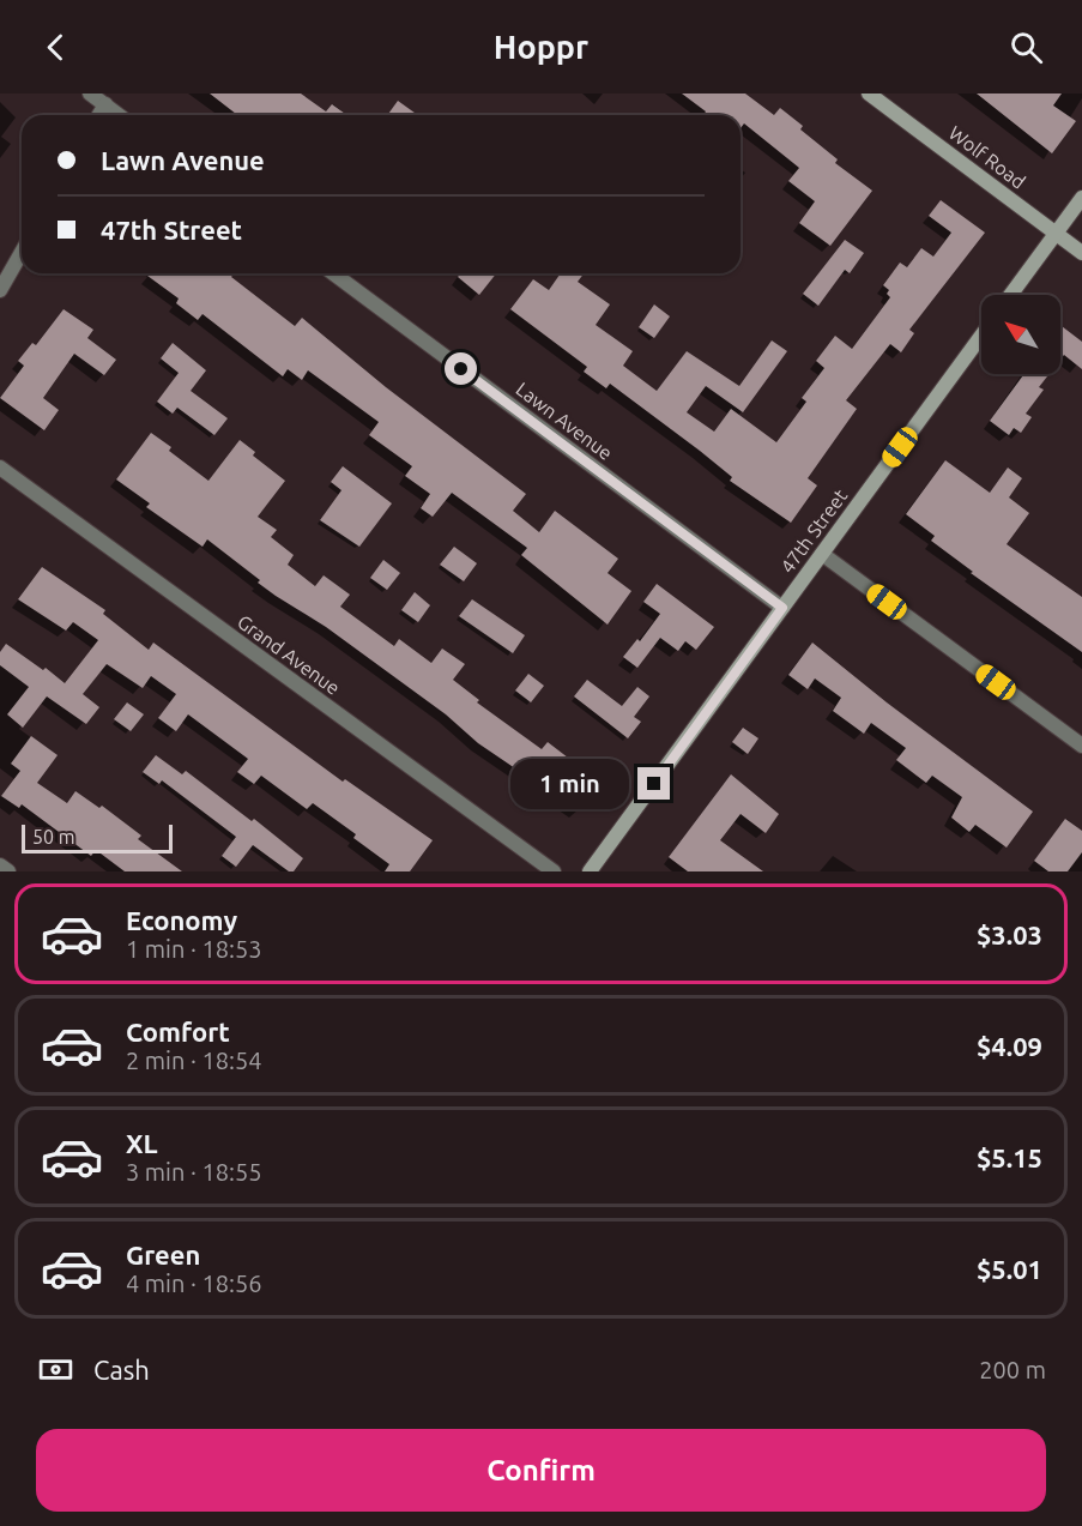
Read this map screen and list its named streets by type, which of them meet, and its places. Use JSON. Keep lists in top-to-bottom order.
{
  "streets": {
    "main road": ["Wolf Road", "47th Street"],
    "street": ["Lawn Avenue", "Grand Avenue"]
  },
  "crossings": [
    ["Lawn Avenue", "47th Street"]
  ],
  "scale_bar": "50 m",
  "north": "top left",
  "page": {
    "header": "Hoppr",
    "banner": ["Lawn Avenue", "47th Street"],
    "bubble": "1 min",
    "scale": "50 m",
    "list": [
      {
        "name": "Economy",
        "note": "1 min · 18:53",
        "value": "$3.03"
      },
      {
        "name": "Comfort",
        "note": "2 min · 18:54",
        "value": "$4.09"
      },
      {
        "name": "XL",
        "note": "3 min · 18:55",
        "value": "$5.15"
      },
      {
        "name": "Green",
        "note": "4 min · 18:56",
        "value": "$5.01"
      }
    ],
    "pay": ["Cash", "200 m"],
    "buttons": "Confirm"
  }
}
